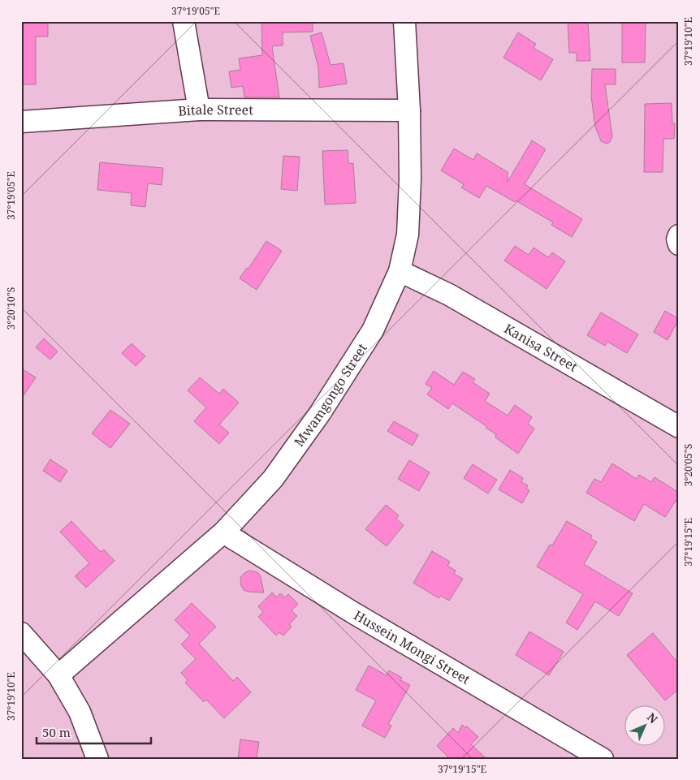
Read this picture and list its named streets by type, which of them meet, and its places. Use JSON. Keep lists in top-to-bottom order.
{
  "streets": {
    "street": [
      "Bitale Street",
      "Kanisa Street",
      "Mwamgongo Street",
      "Hussein Mongi Street"
    ]
  },
  "crossings": [
    ["Bitale Street", "Mwamgongo Street"],
    ["Kanisa Street", "Mwamgongo Street"],
    ["Mwamgongo Street", "Hussein Mongi Street"]
  ],
  "scale_bar": "50 m",
  "north": "top right",
  "coordinates": [
    "37°19'05\"E",
    "37°19'10\"E",
    "3°20'10\"S",
    "3°20'05\"S",
    "37°19'15\"E"
  ]
}
